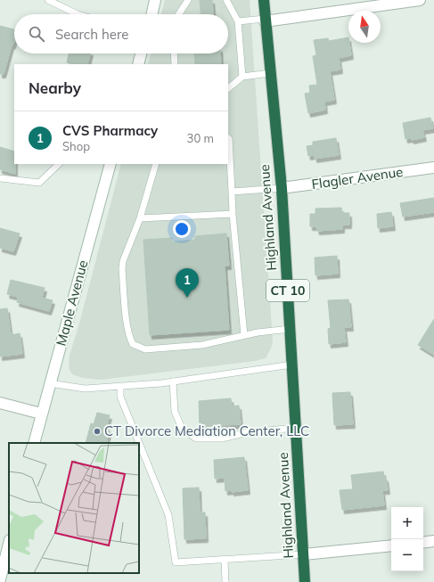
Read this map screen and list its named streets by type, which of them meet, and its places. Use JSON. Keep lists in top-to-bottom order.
{
  "streets": {
    "highway": ["Highland Avenue", "CT 10"],
    "street": ["Flagler Avenue", "Maple Avenue"]
  },
  "crossings": [
    ["Flagler Avenue", "Highland Avenue"]
  ],
  "places": ["CT Divorce Mediation Center, LLC"],
  "north": "top",
  "page": {
    "search": "Search here",
    "heading": "Nearby",
    "list": [
      {
        "mark": "1",
        "name": "CVS Pharmacy",
        "note": "Shop",
        "value": "30 m"
      }
    ],
    "pins": "1",
    "map_buttons": ["+", "−"]
  }
}
